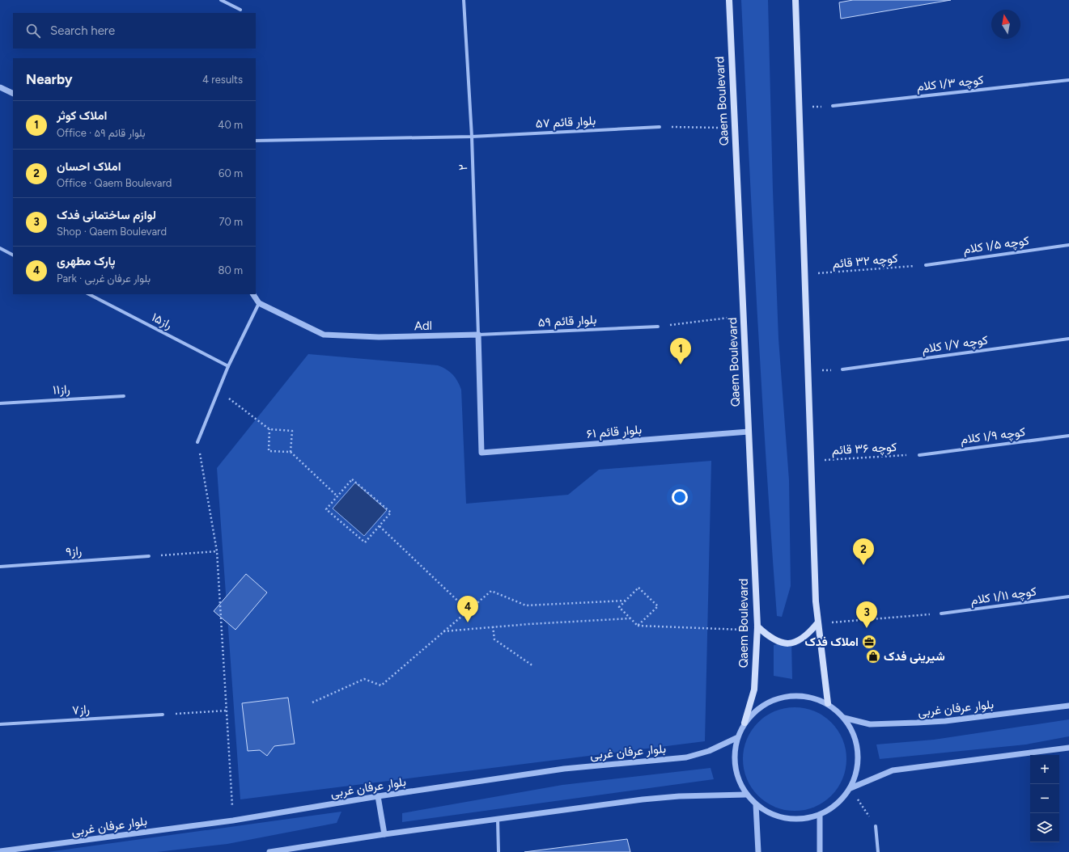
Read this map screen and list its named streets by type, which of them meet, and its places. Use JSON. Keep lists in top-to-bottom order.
{
  "streets": {
    "main road": ["Qaem Boulevard"],
    "street": [
      "کوچه ۱/۳ کلام",
      "بلوار قائم ۵۷",
      "۲",
      "کوچه ۱/۵ کلام",
      "راز۱۵",
      "بلوار قائم ۵۹",
      "Adl",
      "کوچه ۱/۷ کلام",
      "راز۱۱",
      "بلوار قائم ۶۱",
      "کوچه ۱/۹ کلام",
      "راز۹",
      "کوچه ۱/۱۱ کلام",
      "بلوار عرفان غربی",
      "راز۷"
    ],
    "path": ["کوچه ۳۲ قائم", "کوچه ۳۶ قائم"]
  },
  "crossings": [
    ["Qaem Boulevard", "بلوار قائم ۶۱"],
    ["بلوار قائم ۵۷", "۲"],
    ["۲", "بلوار قائم ۵۹"],
    ["۲", "Adl"],
    ["۲", "بلوار قائم ۶۱"],
    ["کوچه ۱/۵ کلام", "کوچه ۳۲ قائم"],
    ["بلوار قائم ۵۹", "Adl"],
    ["بلوار قائم ۵۹", "بلوار قائم ۶۱"],
    ["Adl", "بلوار قائم ۶۱"],
    ["کوچه ۱/۹ کلام", "کوچه ۳۶ قائم"]
  ],
  "places": {
    "office": ["املاک فدک"],
    "shop": ["شیرینی فدک"]
  },
  "north": "top",
  "page": {
    "search": "Search here",
    "heading": ["Nearby", "4 results"],
    "list": [
      {
        "mark": "1",
        "name": "املاک کوثر",
        "note": "Office · بلوار قائم ۵۹",
        "value": "40 m"
      },
      {
        "mark": "2",
        "name": "املاک احسان",
        "note": "Office · Qaem Boulevard",
        "value": "60 m"
      },
      {
        "mark": "3",
        "name": "لوازم ساختمانی فدک",
        "note": "Shop · Qaem Boulevard",
        "value": "70 m"
      },
      {
        "mark": "4",
        "name": "پارک مطهری",
        "note": "Park · بلوار عرفان غربی",
        "value": "80 m"
      }
    ],
    "pins": [
      "1",
      "2",
      "4",
      "3"
    ],
    "map_buttons": ["+", "−"]
  }
}
